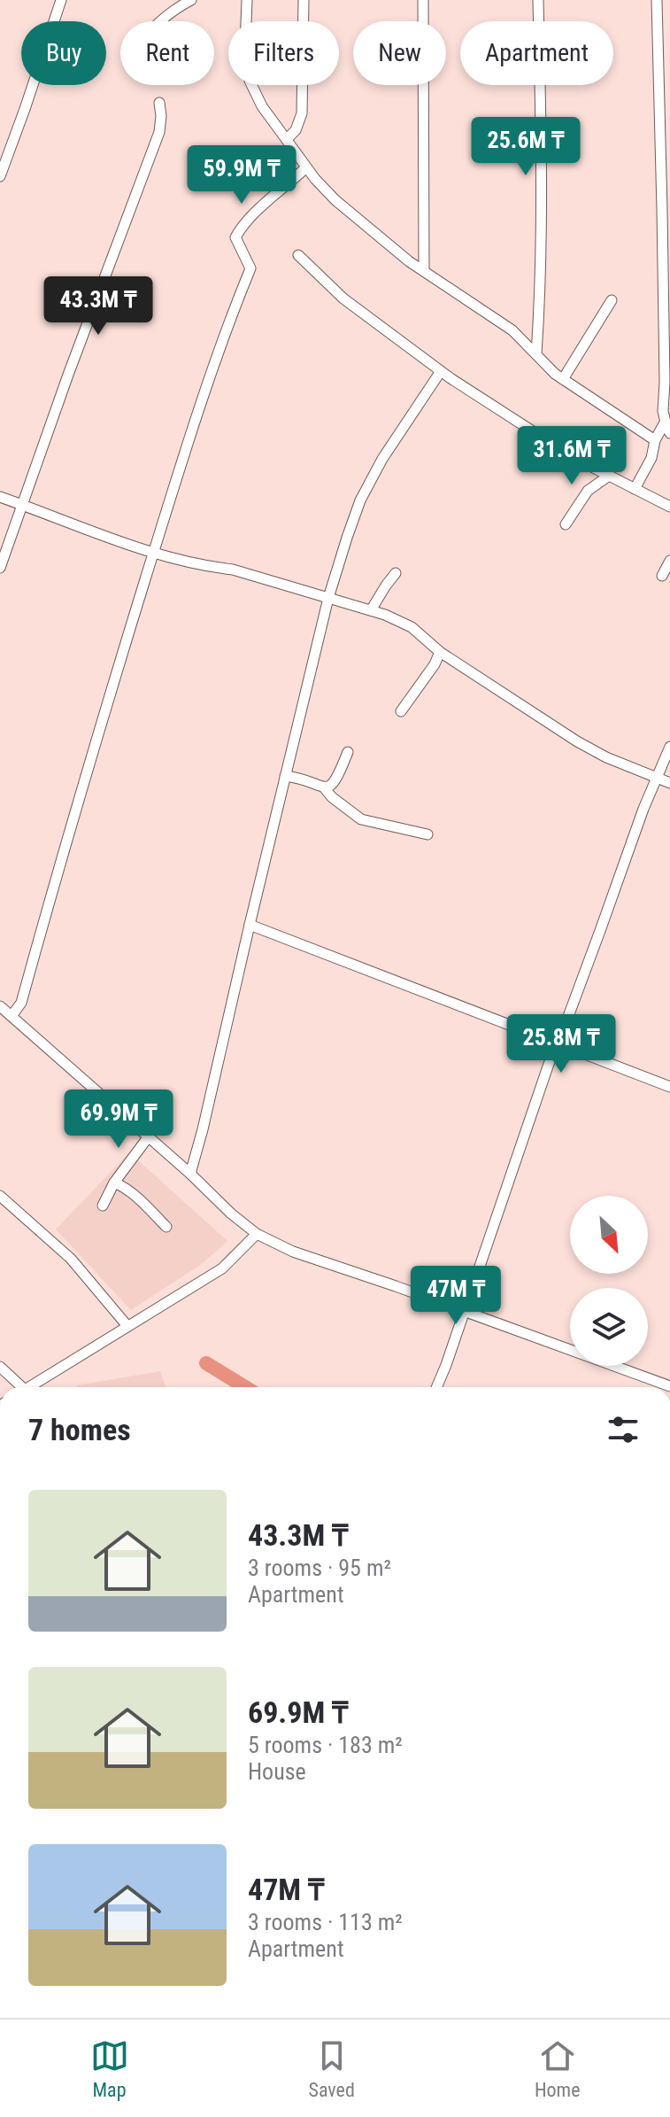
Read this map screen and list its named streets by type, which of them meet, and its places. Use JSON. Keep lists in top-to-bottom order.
{
  "north": "bottom right",
  "page": {
    "chip": [
      "Buy",
      "Rent",
      "Filters",
      "New",
      "Apartment"
    ],
    "price": [
      "25.6M ₸",
      "59.9M ₸",
      "43.3M ₸",
      "31.6M ₸",
      "25.8M ₸",
      "69.9M ₸",
      "47M ₸"
    ],
    "heading": "7 homes",
    "list": [
      {
        "name": "43.3M ₸",
        "note": "3 rooms · 95 m² · Apartment"
      },
      {
        "name": "69.9M ₸",
        "note": "5 rooms · 183 m² · House"
      },
      {
        "name": "47M ₸",
        "note": "3 rooms · 113 m² · Apartment"
      }
    ],
    "tabs": ["Map", "Saved", "Home"]
  }
}
